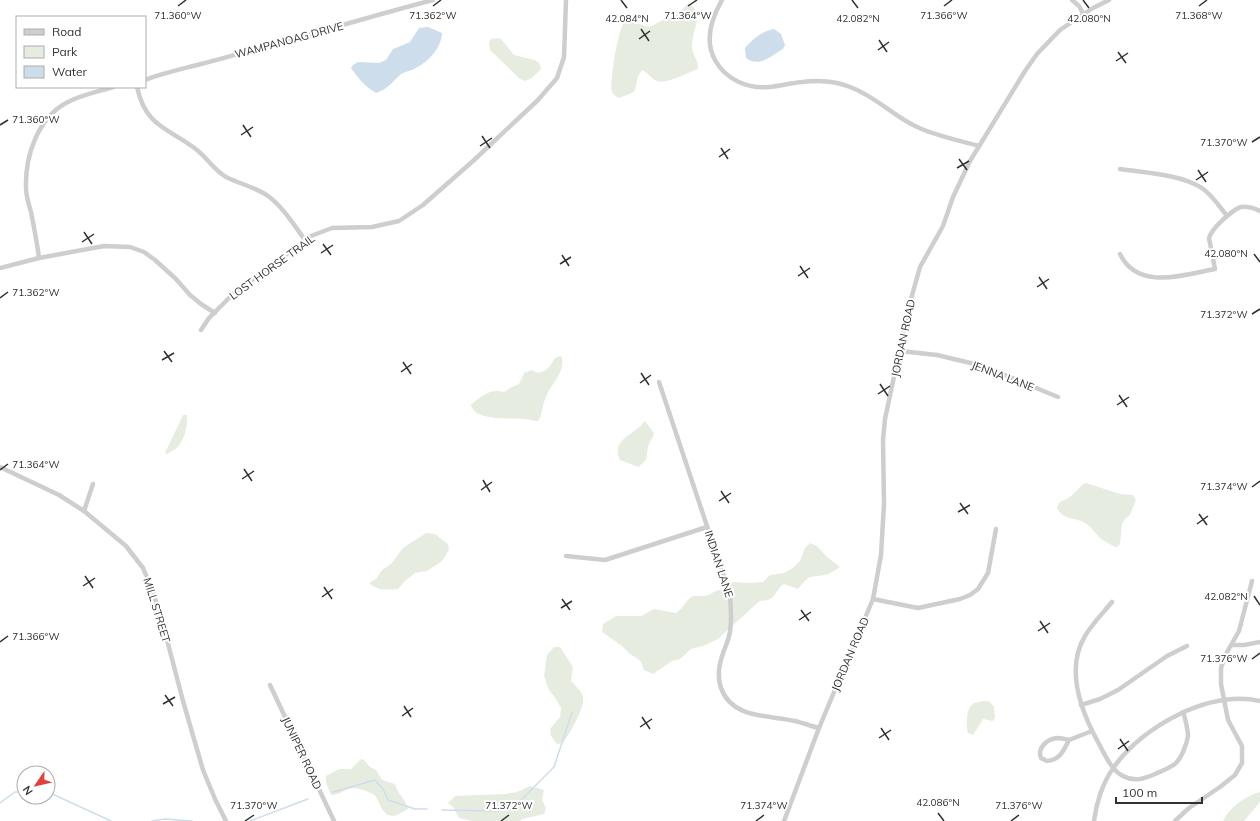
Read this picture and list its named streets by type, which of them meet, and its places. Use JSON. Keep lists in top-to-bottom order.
{
  "streets": {
    "street": [
      "WAMPANOAG DRIVE",
      "LOST HORSE TRAIL",
      "JORDAN ROAD",
      "JENNA LANE",
      "INDIAN LANE",
      "MILL STREET",
      "JUNIPER ROAD"
    ]
  },
  "crossings": [
    ["JORDAN ROAD", "JENNA LANE"],
    ["JORDAN ROAD", "INDIAN LANE"]
  ],
  "legend": ["Road", "Park", "Water"],
  "scale_bar": "100 m",
  "north": "bottom left",
  "coordinates": [
    "71.360°W",
    "71.362°W",
    "71.364°W",
    "71.366°W",
    "71.368°W",
    "42.080°N",
    "42.084°N",
    "42.082°N",
    "71.370°W",
    "71.372°W",
    "71.374°W",
    "71.376°W",
    "42.086°N"
  ]
}
